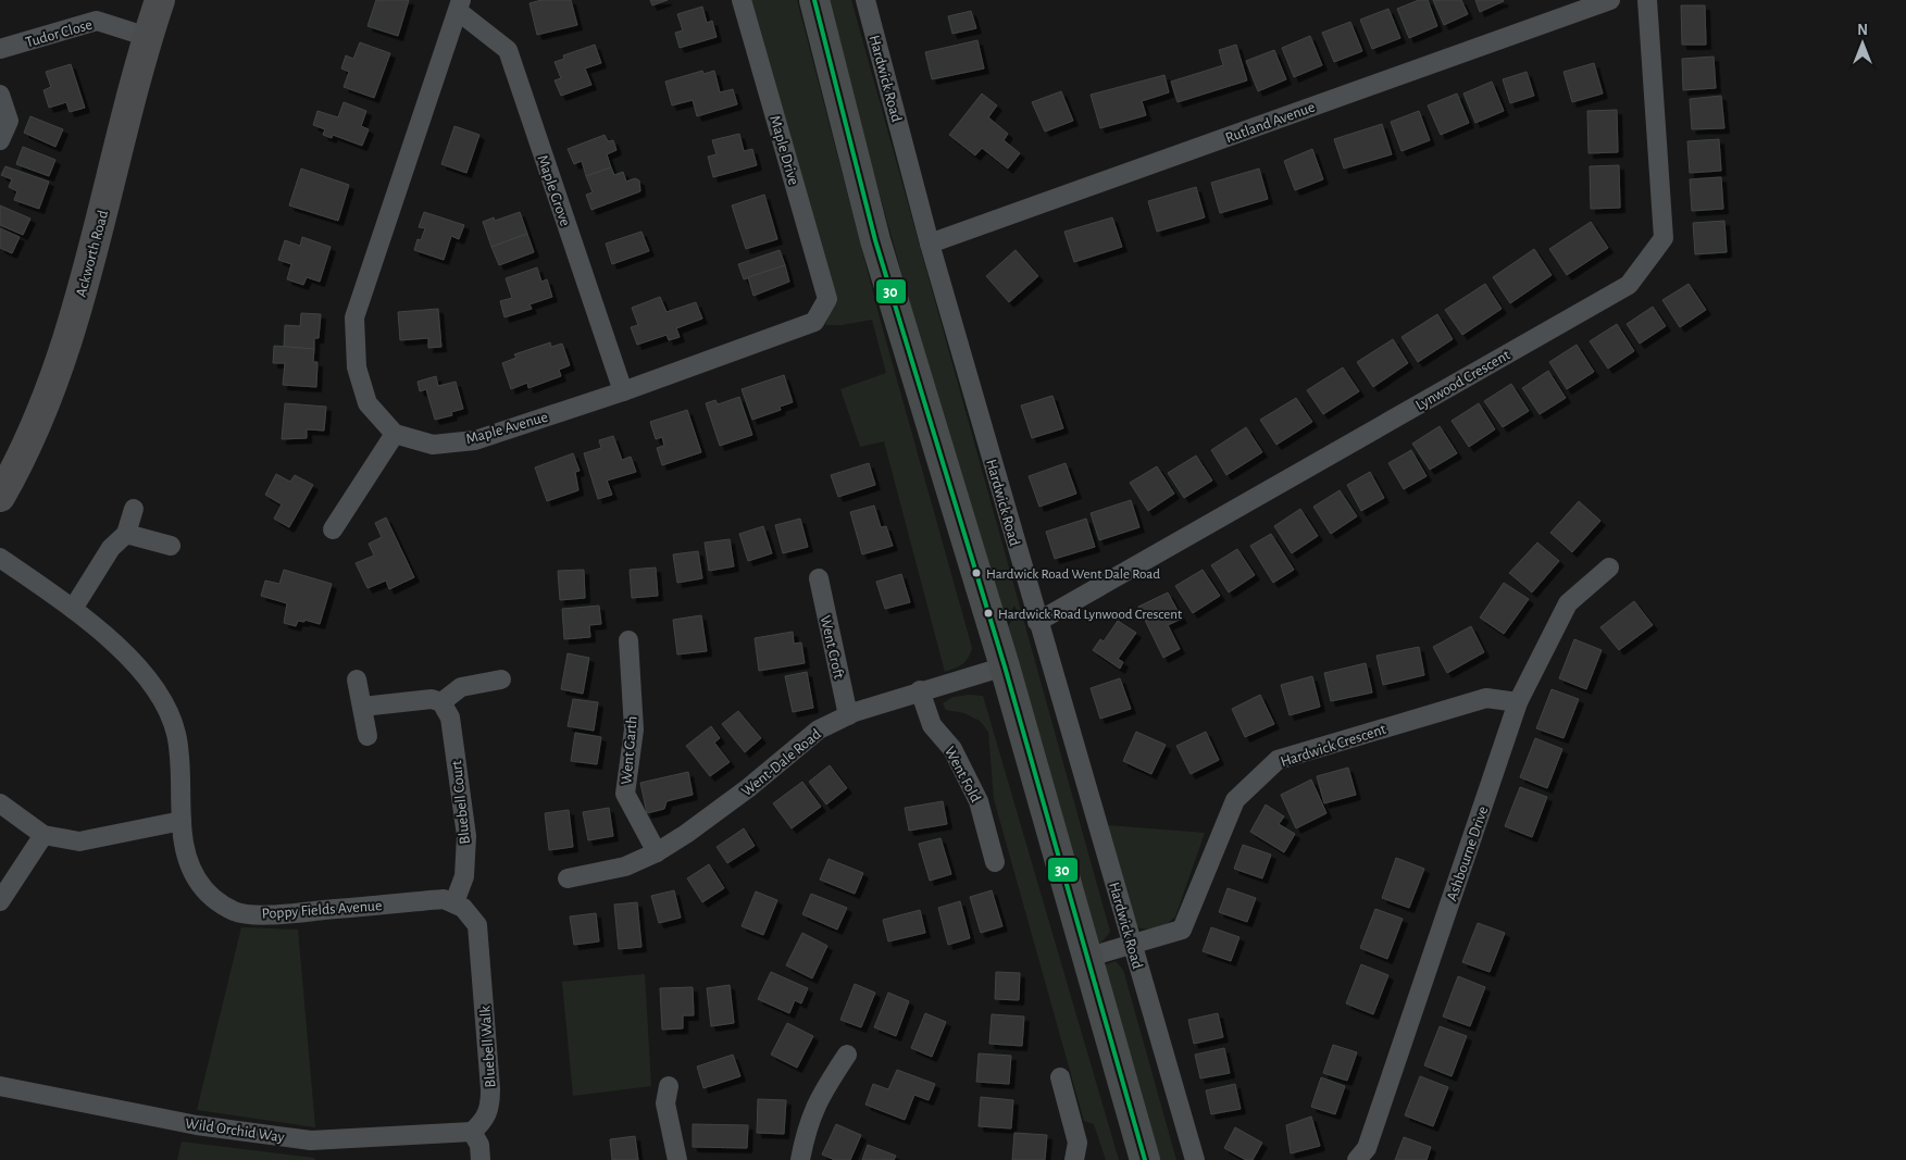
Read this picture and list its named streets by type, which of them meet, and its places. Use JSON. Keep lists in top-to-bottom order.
{
  "streets": {
    "highway": ["Ackworth Road"],
    "street": [
      "Tudor Close",
      "Hardwick Road",
      "Rutland Avenue",
      "Maple Drive",
      "Maple Grove",
      "Lynwood Crescent",
      "Maple Avenue",
      "Went Croft",
      "Hardwick Crescent",
      "Went Garth",
      "Went-Dale Road",
      "Went Fold",
      "Bluebell Court",
      "Ashbourne Drive",
      "Poppy Fields Avenue",
      "Bluebell Walk",
      "Wild Orchid Way"
    ]
  },
  "crossings": [
    ["Tudor Close", "Ackworth Road"],
    ["Hardwick Road", "Rutland Avenue"],
    ["Hardwick Road", "Lynwood Crescent"],
    ["Hardwick Road", "Hardwick Crescent"],
    ["Maple Drive", "Maple Avenue"],
    ["Maple Grove", "Maple Avenue"],
    ["Went Croft", "Went-Dale Road"],
    ["Hardwick Crescent", "Ashbourne Drive"],
    ["Went Garth", "Went-Dale Road"],
    ["Went-Dale Road", "Went Fold"],
    ["Bluebell Court", "Poppy Fields Avenue"],
    ["Bluebell Court", "Bluebell Walk"],
    ["Poppy Fields Avenue", "Bluebell Walk"],
    ["Bluebell Walk", "Wild Orchid Way"]
  ],
  "places": ["Hardwick Road Went Dale Road", "Hardwick Road Lynwood Crescent"],
  "lines": ["transit line 30"],
  "north": "top"
}
